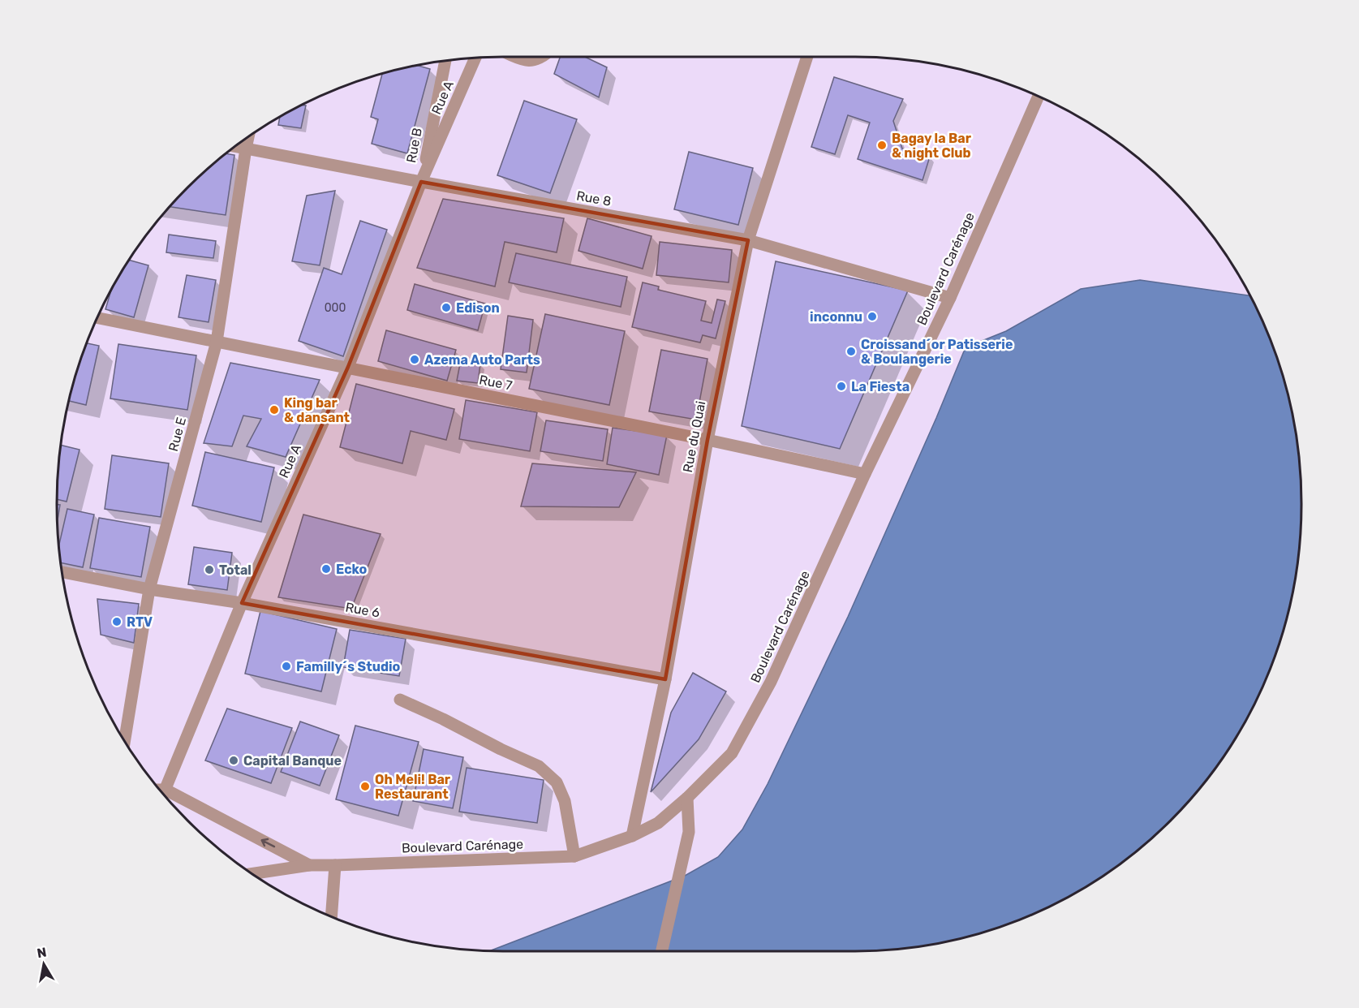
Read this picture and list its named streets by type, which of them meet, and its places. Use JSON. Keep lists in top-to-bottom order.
{
  "streets": {
    "street": [
      "Rue A",
      "Rue B",
      "Rue 8",
      "Boulevard Carénage",
      "Rue 7",
      "Rue E",
      "Rue du Quai",
      "Rue 6"
    ]
  },
  "crossings": [
    ["Rue A", "Rue B"],
    ["Rue A", "Rue 8"],
    ["Rue A", "Rue 7"],
    ["Rue A", "Rue 6"],
    ["Rue B", "Rue 8"],
    ["Rue 8", "Boulevard Carénage"],
    ["Rue 8", "Rue E"],
    ["Rue 8", "Rue du Quai"],
    ["Boulevard Carénage", "Rue 7"],
    ["Boulevard Carénage", "Rue du Quai"],
    ["Rue 7", "Rue E"],
    ["Rue 7", "Rue du Quai"],
    ["Rue E", "Rue 6"],
    ["Rue du Quai", "Rue 6"]
  ],
  "places": [
    "Bagay la Bar & night Club",
    "Edison",
    "inconnu",
    "Croissand´or Patisserie & Boulangerie",
    "Azema Auto Parts",
    "La Fiesta",
    "King bar & dansant",
    "Ecko",
    "Total",
    "RTV",
    "Familly´s Studio",
    "Capital Banque",
    "Oh Meli! Bar Restaurant"
  ],
  "house_numbers": ["000"],
  "north": "top"
}
